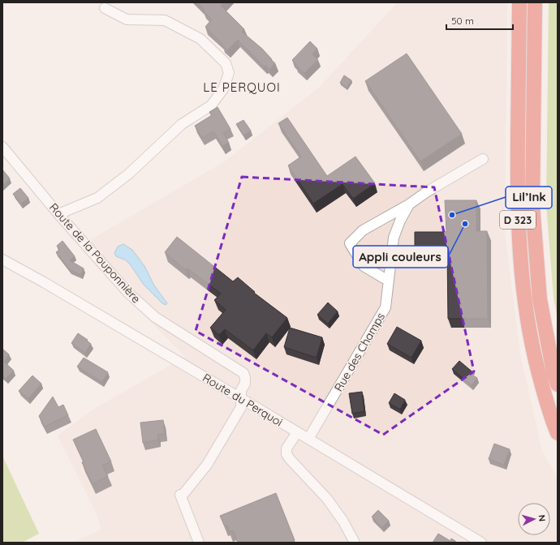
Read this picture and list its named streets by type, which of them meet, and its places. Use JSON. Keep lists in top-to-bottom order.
{
  "streets": {
    "highway": ["D 323"],
    "street": ["Route de la Pouponnière", "Rue des Champs", "Route du Perquoi"]
  },
  "crossings": [
    ["Route de la Pouponnière", "Route du Perquoi"],
    ["Rue des Champs", "Route du Perquoi"]
  ],
  "districts": ["LE PERQUOI"],
  "places": ["Lil’Ink", "Appli couleurs"],
  "scale_bar": "50 m",
  "north": "right"
}
